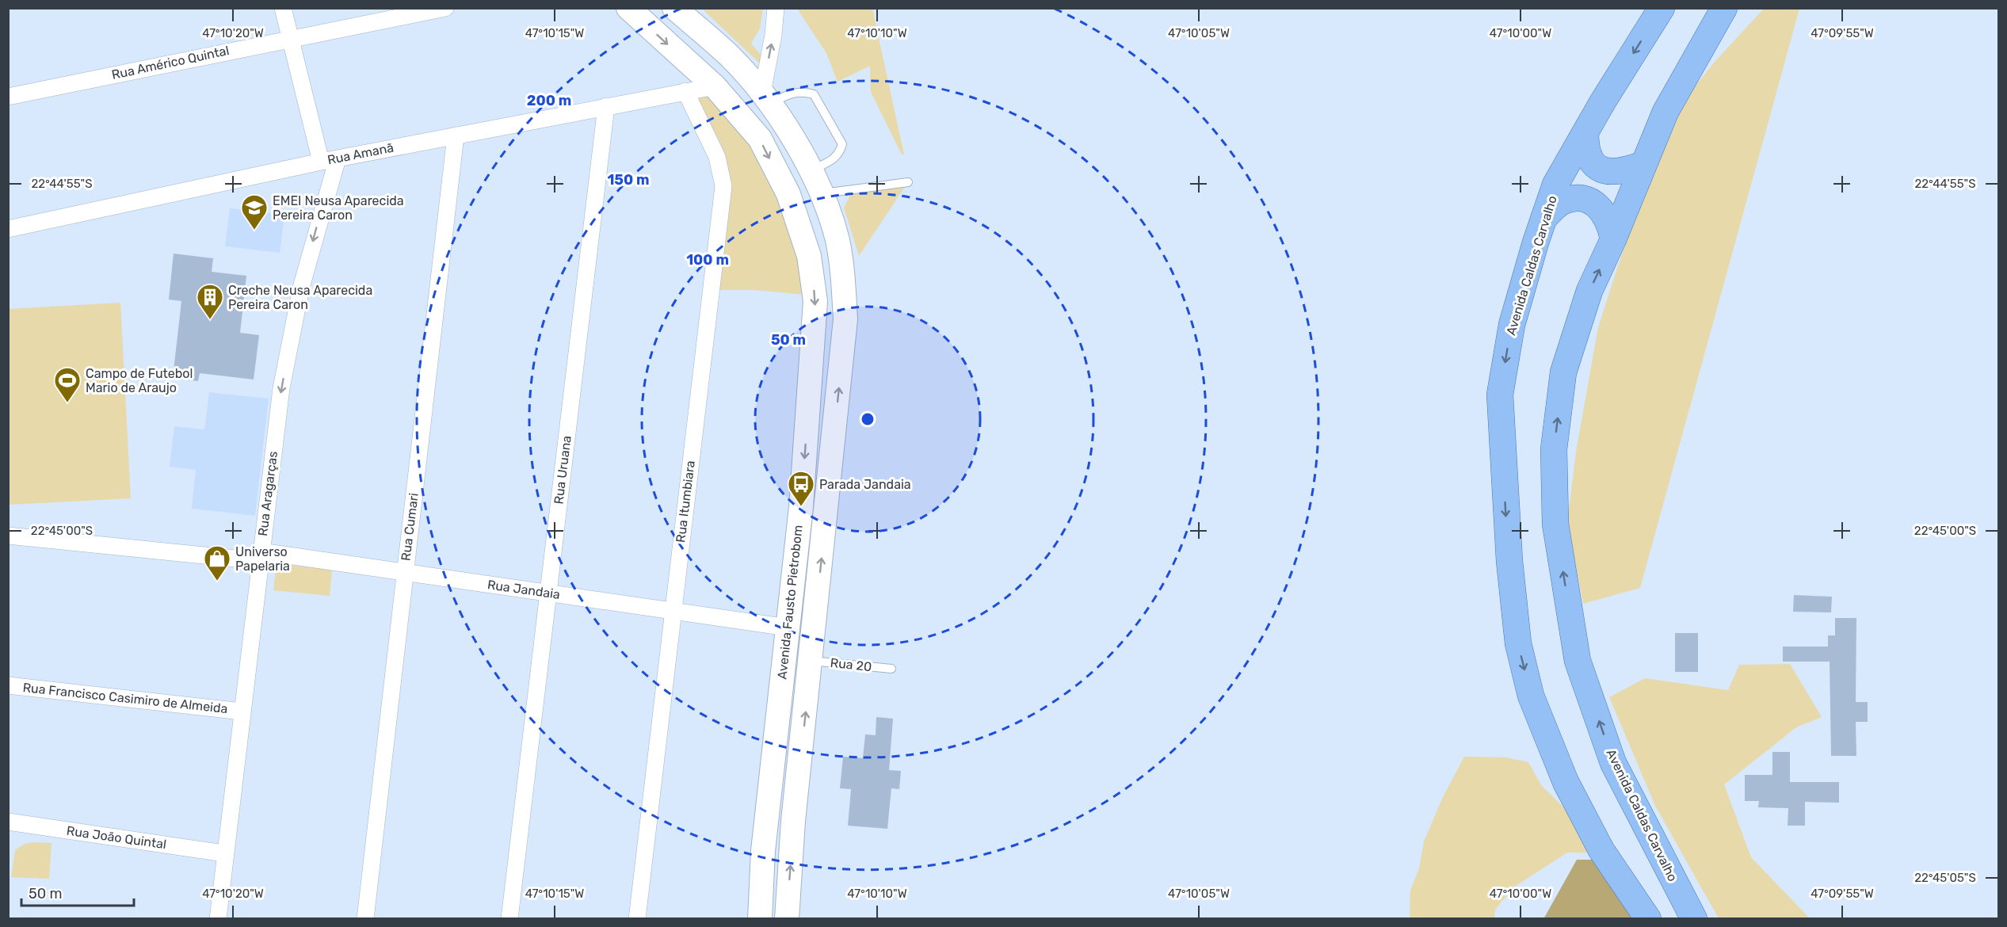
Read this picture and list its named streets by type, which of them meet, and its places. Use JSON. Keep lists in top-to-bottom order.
{
  "streets": {
    "main road": ["Avenida Caldas Carvalho", "Avenida Fausto Pietrobom"],
    "street": [
      "Rua Américo Quintal",
      "Rua Amanã",
      "Rua Uruana",
      "Rua Aragarças",
      "Rua Itumbiara",
      "Rua Cumari",
      "Rua Jandaia",
      "Rua Francisco Casimiro de Almeida",
      "Rua João Quintal"
    ],
    "lane": ["Rua 20"]
  },
  "crossings": [
    ["Rua Amanã", "Rua Uruana"],
    ["Rua Amanã", "Rua Aragarças"],
    ["Rua Amanã", "Rua Itumbiara"],
    ["Rua Amanã", "Rua Cumari"],
    ["Rua Amanã", "Avenida Fausto Pietrobom"],
    ["Rua Uruana", "Rua Jandaia"],
    ["Rua Aragarças", "Rua Jandaia"],
    ["Rua Aragarças", "Rua Francisco Casimiro de Almeida"],
    ["Rua Aragarças", "Rua João Quintal"],
    ["Rua Itumbiara", "Rua Jandaia"],
    ["Rua Cumari", "Rua Jandaia"],
    ["Rua Jandaia", "Avenida Fausto Pietrobom"],
    ["Avenida Fausto Pietrobom", "Rua 20"]
  ],
  "one_way": ["Rua Aragarças"],
  "places": {
    "school or university": ["EMEI Neusa Aparecida Pereira Caron"],
    "building": ["Creche Neusa Aparecida Pereira Caron"],
    "sports": ["Campo de Futebol Mario de Araujo"],
    "bus stop": ["Parada Jandaia"],
    "shop": ["Universo Papelaria"]
  },
  "scale_bar": "50 m",
  "coordinates": [
    "47°10'20\"W",
    "47°10'15\"W",
    "47°10'10\"W",
    "47°10'05\"W",
    "47°10'00\"W",
    "47°09'55\"W",
    "22°44'55\"S",
    "22°45'00\"S",
    "22°45'05\"S"
  ],
  "rings": [
    "200 m",
    "150 m",
    "100 m",
    "50 m"
  ]
}
